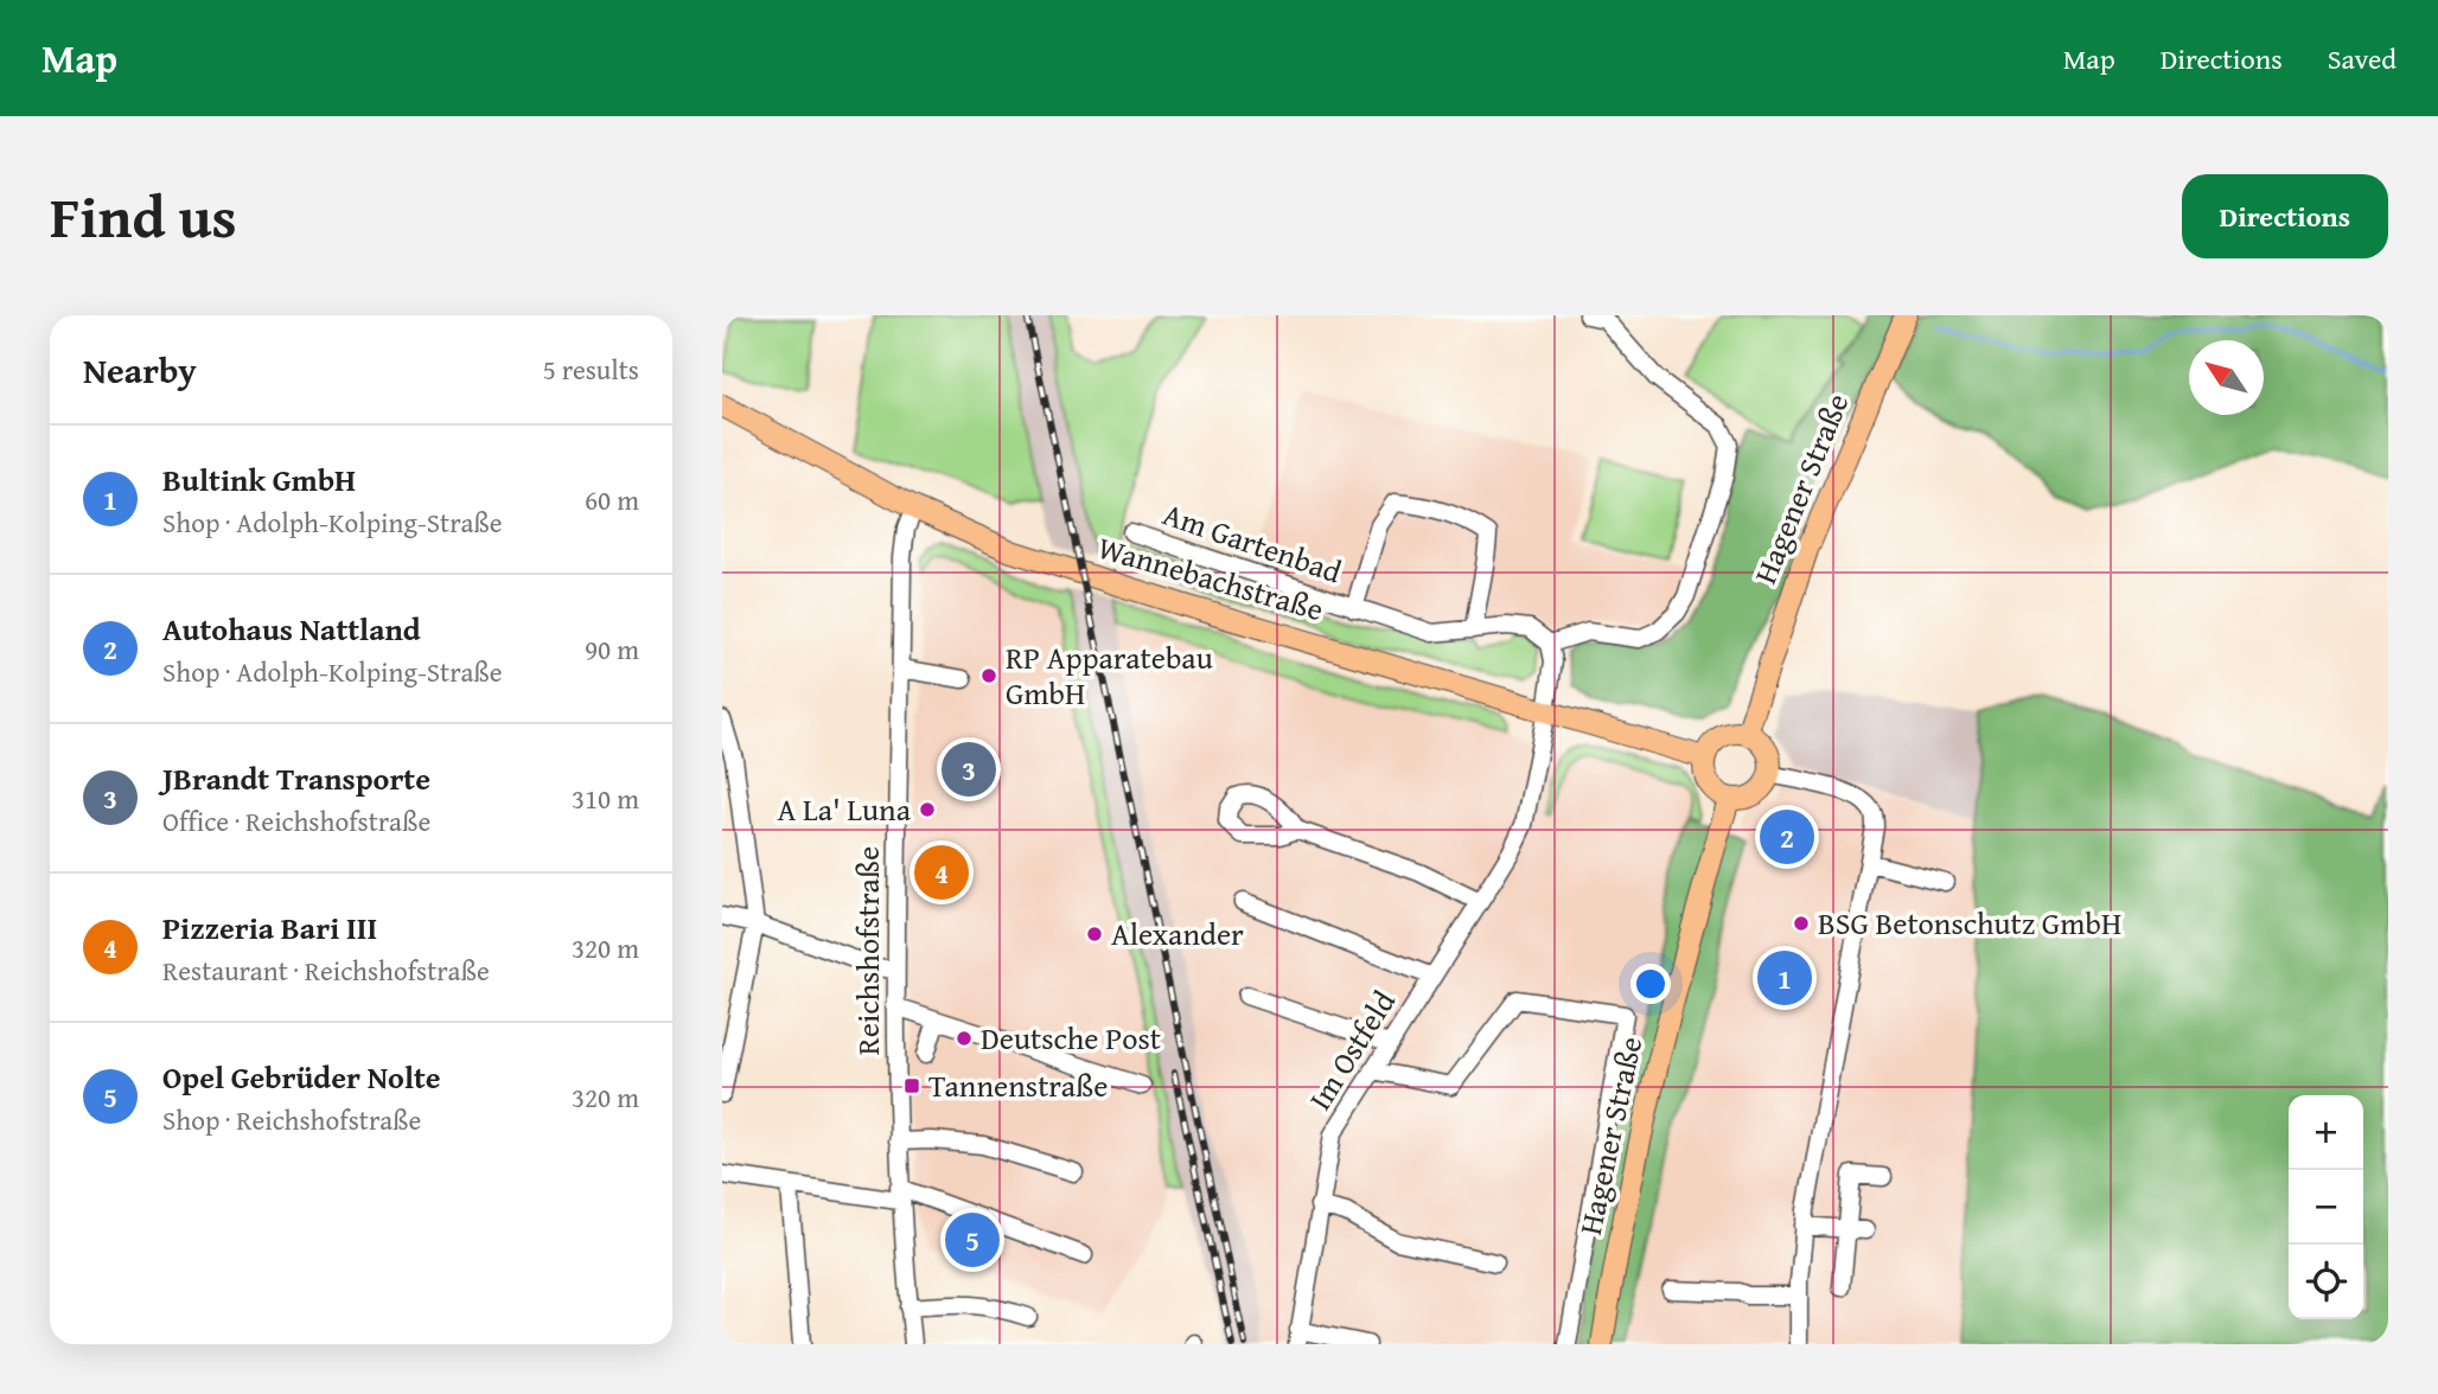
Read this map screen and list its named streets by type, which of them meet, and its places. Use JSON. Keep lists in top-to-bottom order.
{
  "streets": {
    "main road": ["Hagener Straße", "Wannebachstraße"],
    "street": ["Am Gartenbad", "Reichshofstraße", "Im Ostfeld"]
  },
  "crossings": [
    ["Hagener Straße", "Wannebachstraße"],
    ["Wannebachstraße", "Reichshofstraße"],
    ["Wannebachstraße", "Im Ostfeld"]
  ],
  "places": {
    "other": [
      "RP Apparatebau GmbH",
      "A La' Luna",
      "BSG Betonschutz GmbH",
      "Alexander",
      "Deutsche Post"
    ],
    "transit": ["Tannenstraße"]
  },
  "north": "top left",
  "page": {
    "header": "Map",
    "nav": ["Map", "Directions", "Saved"],
    "title": "Find us",
    "buttons": "Directions",
    "heading": ["Nearby", "5 results"],
    "list": [
      {
        "mark": "1",
        "name": "Bultink GmbH",
        "note": "Shop · Adolph-Kolping-Straße",
        "value": "60 m"
      },
      {
        "mark": "2",
        "name": "Autohaus Nattland",
        "note": "Shop · Adolph-Kolping-Straße",
        "value": "90 m"
      },
      {
        "mark": "3",
        "name": "JBrandt Transporte",
        "note": "Office · Reichshofstraße",
        "value": "310 m"
      },
      {
        "mark": "4",
        "name": "Pizzeria Bari III",
        "note": "Restaurant · Reichshofstraße",
        "value": "320 m"
      },
      {
        "mark": "5",
        "name": "Opel Gebrüder Nolte",
        "note": "Shop · Reichshofstraße",
        "value": "320 m"
      }
    ],
    "pins": [
      "3",
      "2",
      "4",
      "1",
      "5"
    ],
    "map_buttons": ["+", "−"]
  }
}
